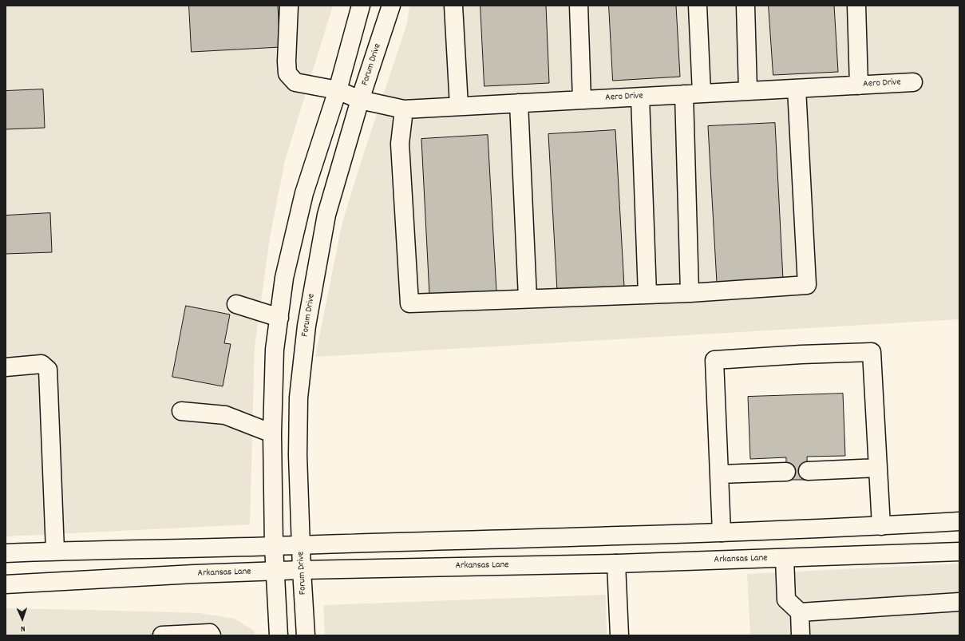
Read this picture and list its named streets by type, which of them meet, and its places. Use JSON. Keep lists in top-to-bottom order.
{
  "streets": {
    "main road": ["Forum Drive", "Aero Drive", "Arkansas Lane"]
  },
  "crossings": [
    ["Forum Drive", "Aero Drive"],
    ["Forum Drive", "Arkansas Lane"]
  ],
  "north": "bottom"
}
